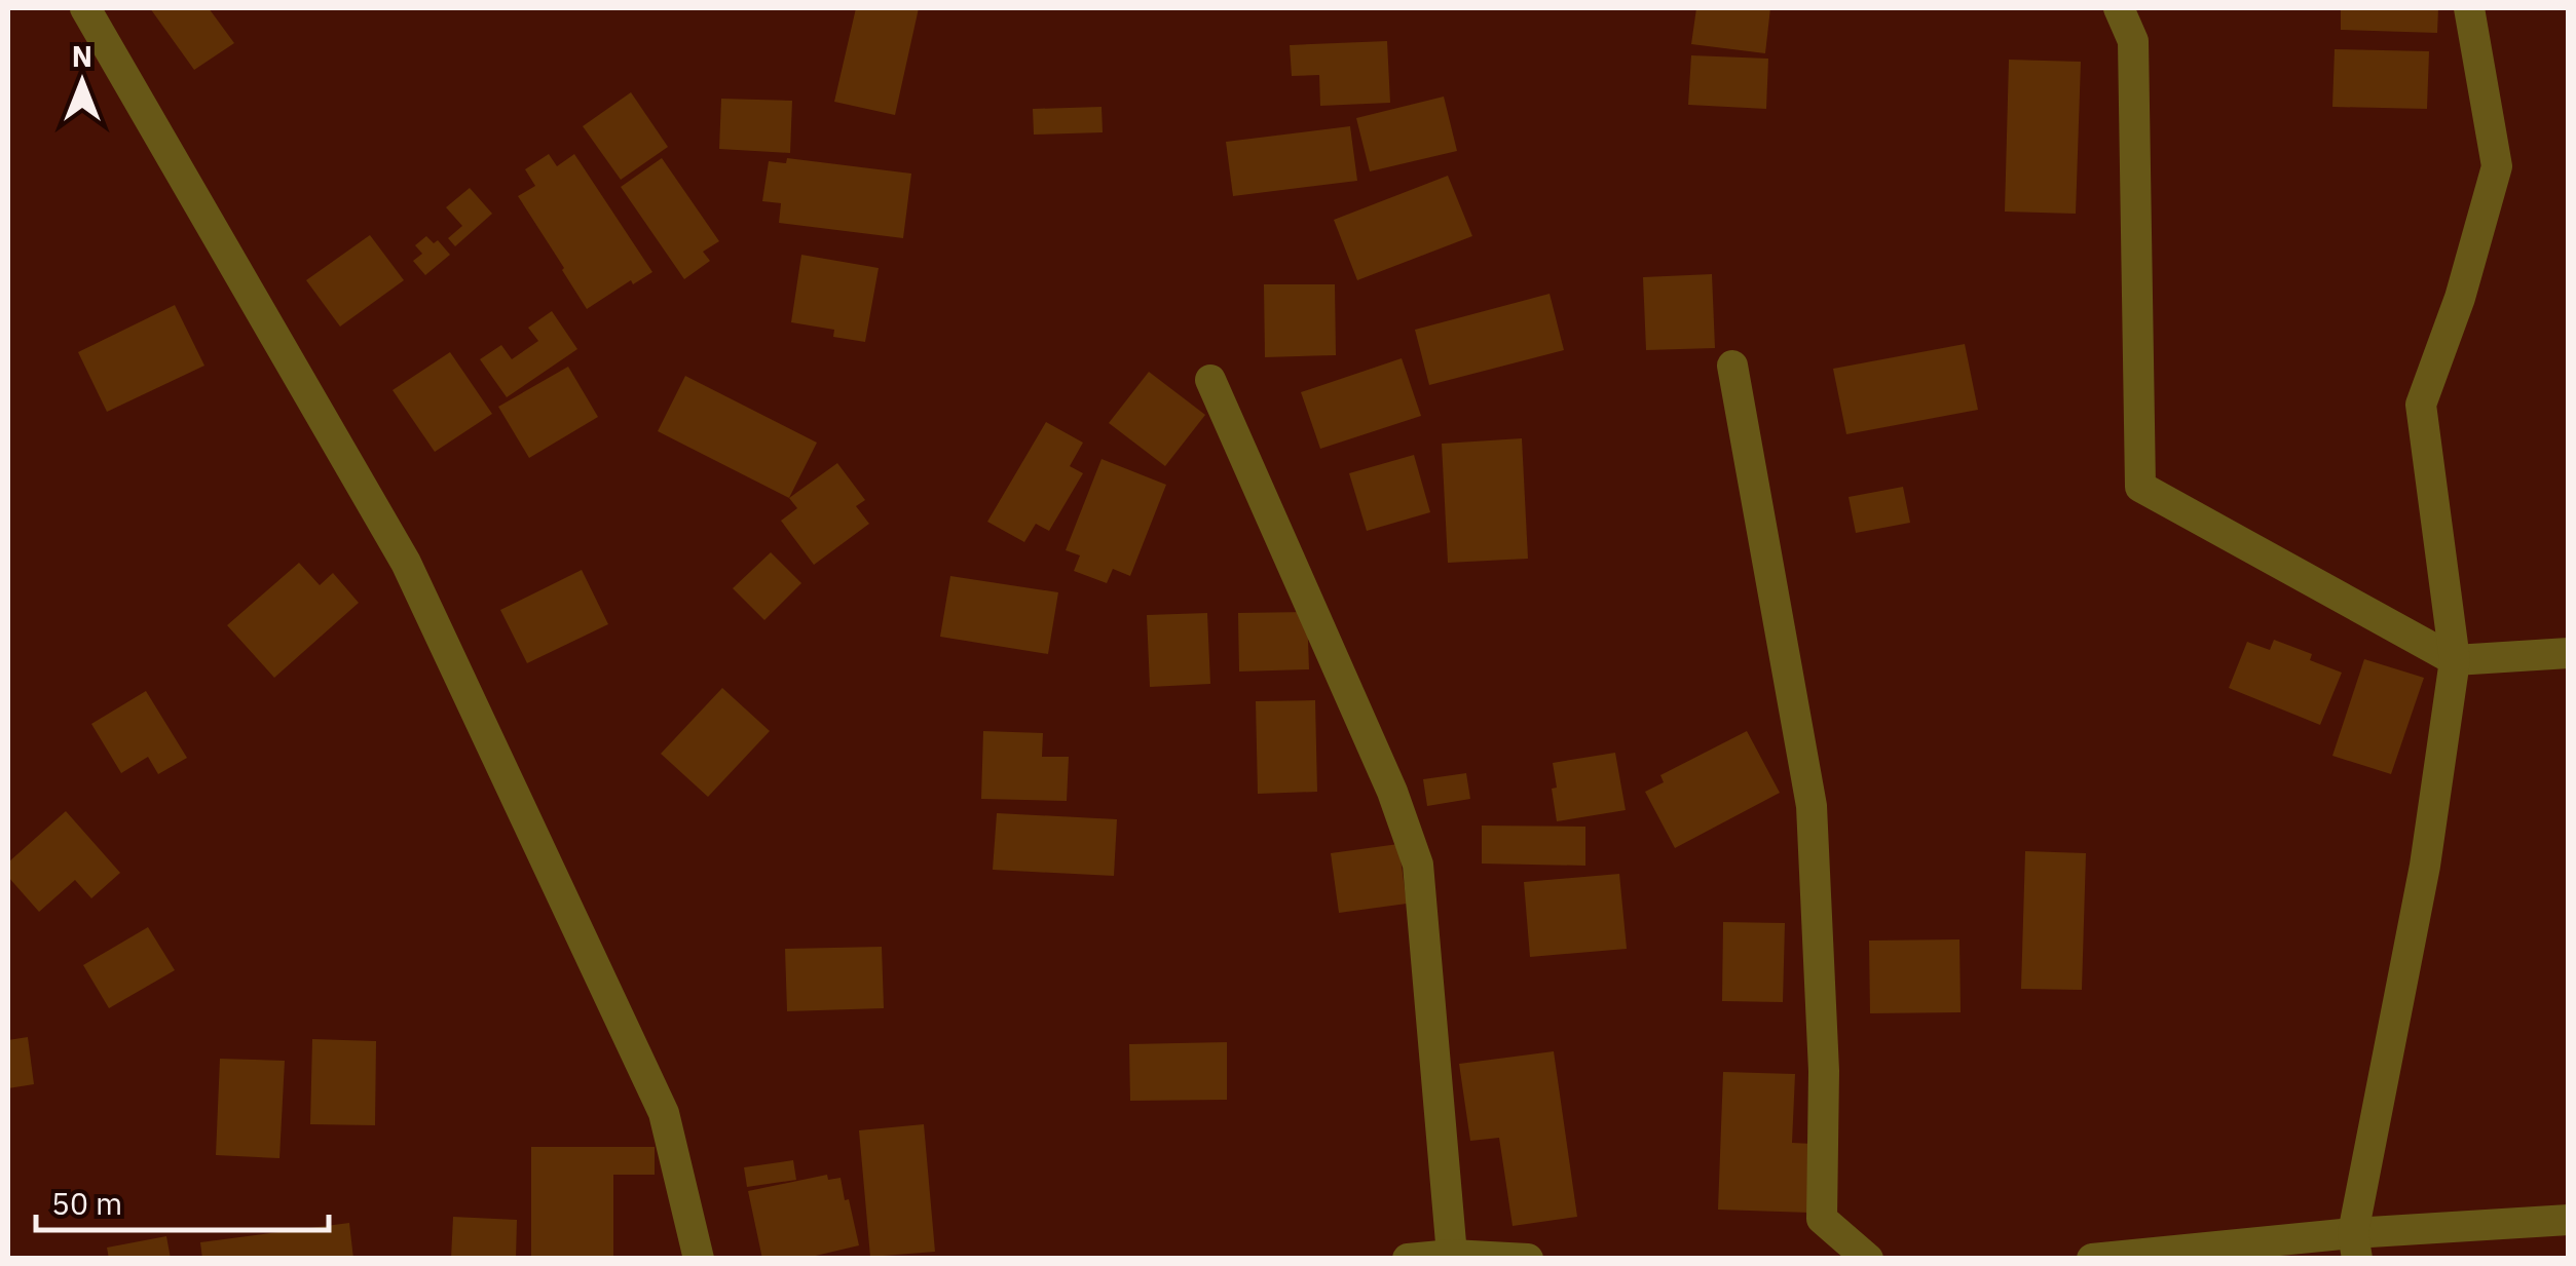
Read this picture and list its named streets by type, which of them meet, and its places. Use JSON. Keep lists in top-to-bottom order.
{
  "scale_bar": "50 m",
  "north": "top"
}
